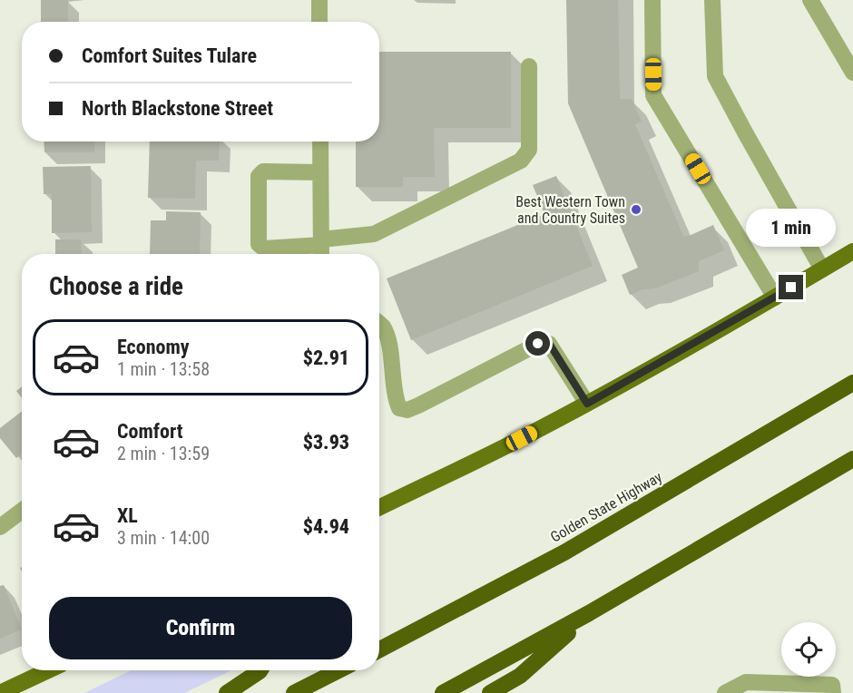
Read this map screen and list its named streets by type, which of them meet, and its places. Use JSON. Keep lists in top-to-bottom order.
{
  "streets": {
    "highway": ["Golden State Highway"]
  },
  "places": ["Best Western Town and Country Suites"],
  "page": {
    "banner": ["Comfort Suites Tulare", "North Blackstone Street"],
    "bubble": "1 min",
    "heading": "Choose a ride",
    "list": [
      {
        "name": "Economy",
        "note": "1 min · 13:58",
        "value": "$2.91"
      },
      {
        "name": "Comfort",
        "note": "2 min · 13:59",
        "value": "$3.93"
      },
      {
        "name": "XL",
        "note": "3 min · 14:00",
        "value": "$4.94"
      }
    ],
    "buttons": "Confirm"
  }
}
